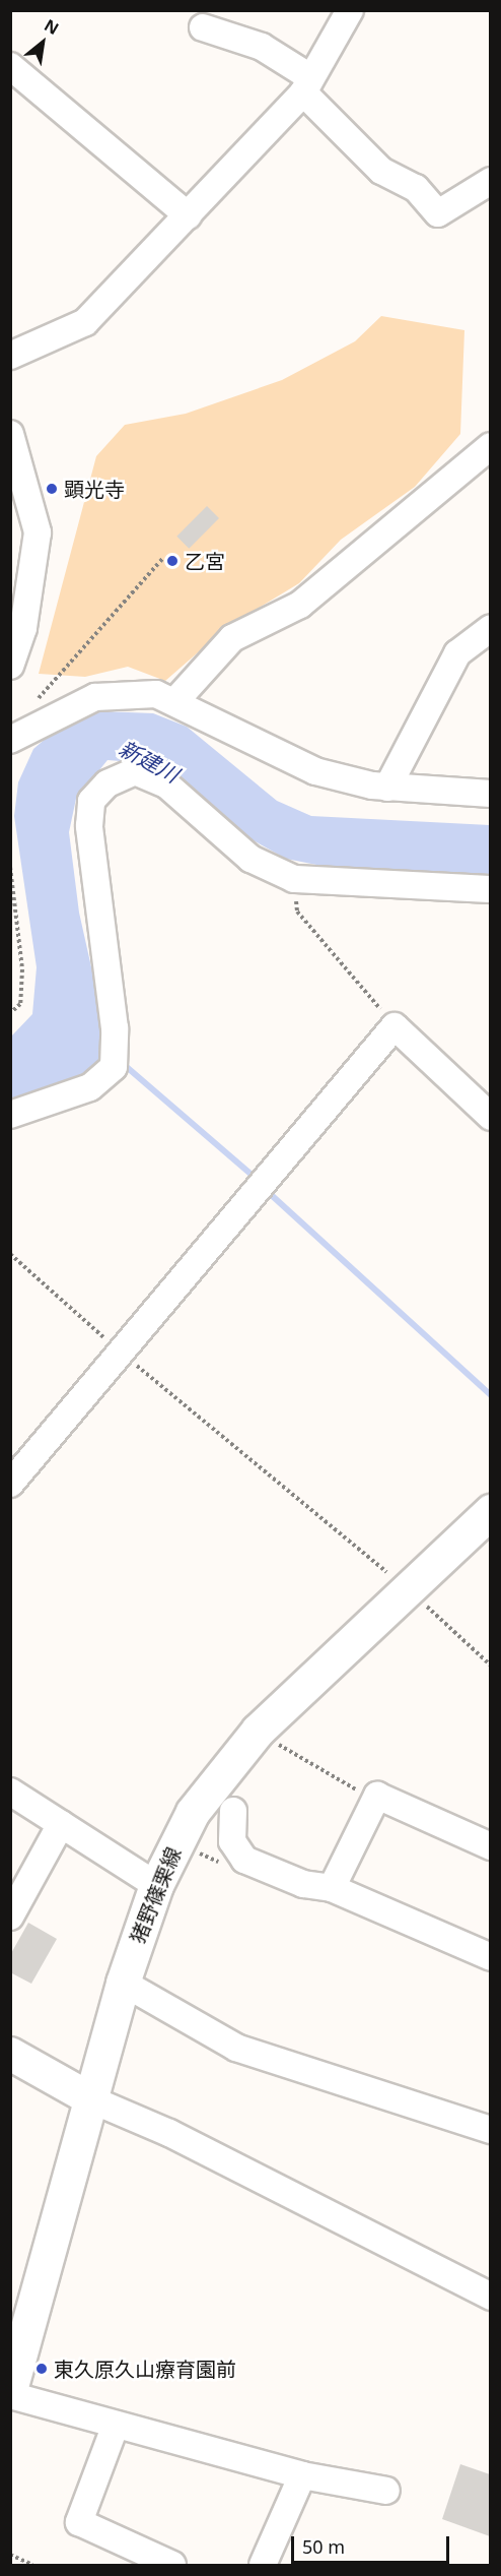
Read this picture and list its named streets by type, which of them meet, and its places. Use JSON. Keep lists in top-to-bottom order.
{
  "streets": {
    "main road": ["猪野篠栗線"]
  },
  "water": ["新建川"],
  "places": ["顕光寺", "乙宮", "東久原久山療育園前"],
  "scale_bar": "50 m",
  "north": "top right"
}
